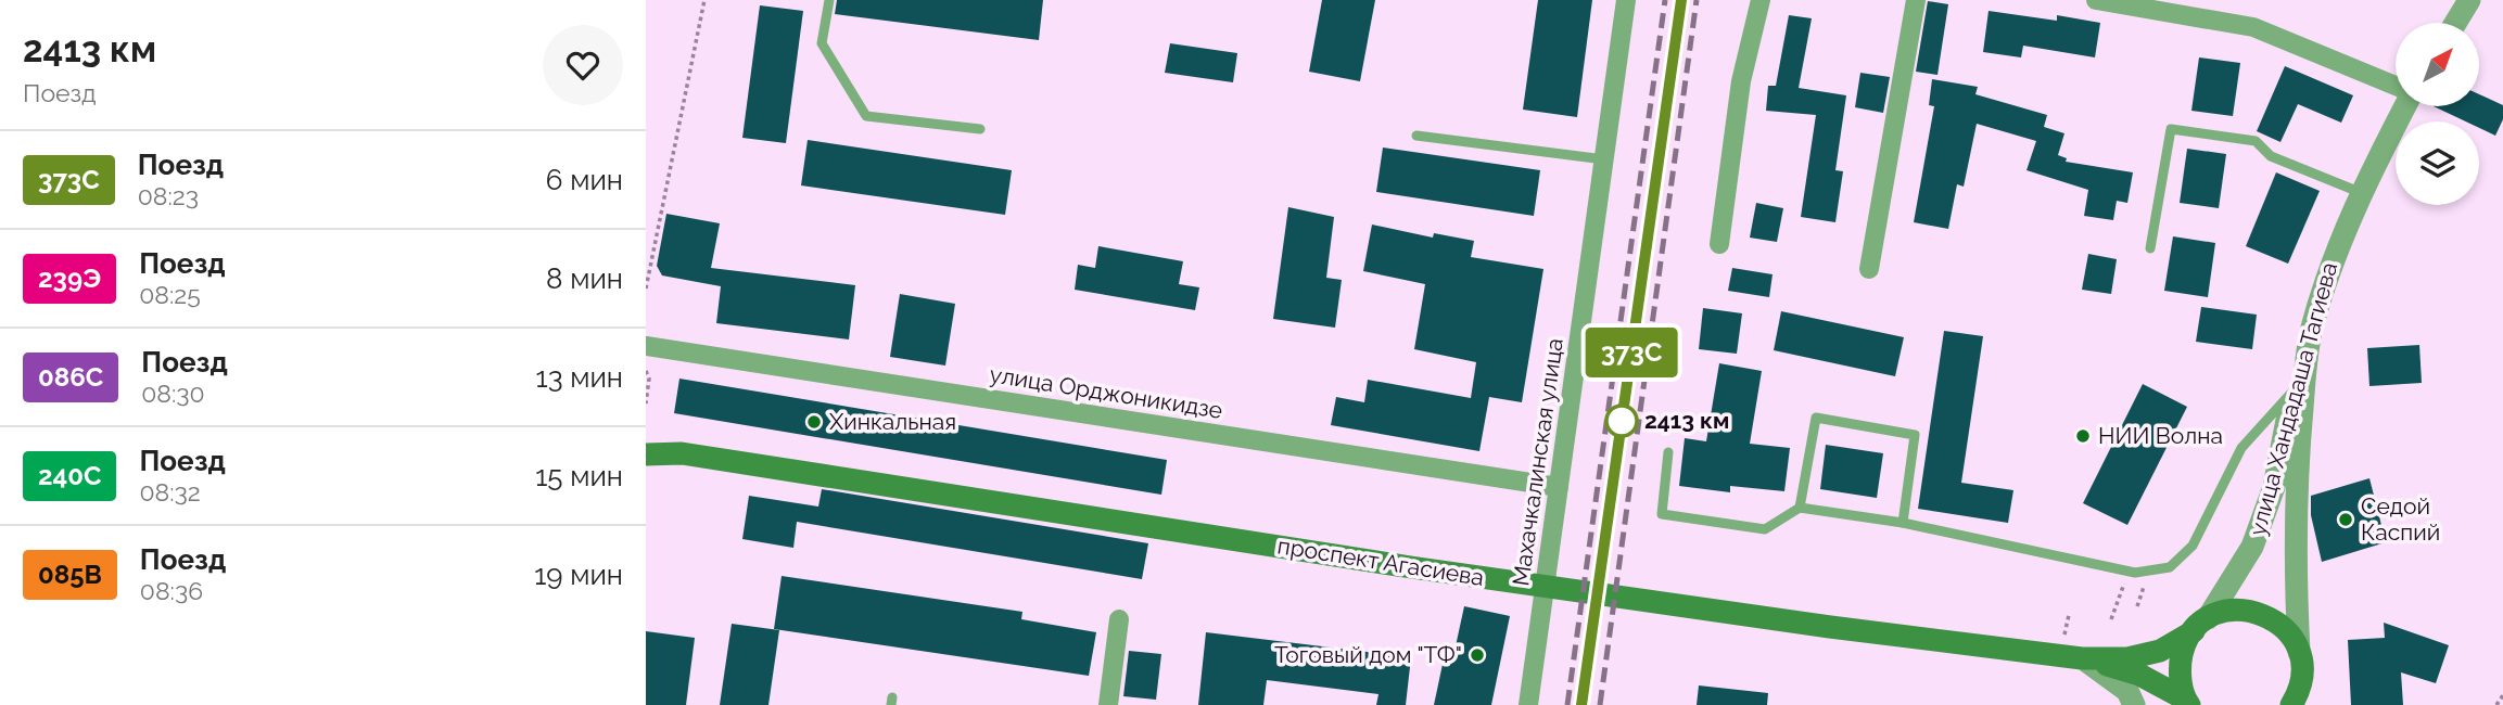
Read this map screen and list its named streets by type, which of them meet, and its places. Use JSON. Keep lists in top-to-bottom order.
{
  "streets": {
    "main road": ["проспект Агасиева"],
    "street": ["улица Орджоникидзе", "улица Хандадаша Тагиева", "Махачкалинская улица"]
  },
  "crossings": [
    ["улица Орджоникидзе", "Махачкалинская улица"],
    ["улица Хандадаша Тагиева", "проспект Агасиева"]
  ],
  "places": [
    "2413 км",
    "Хинкальная",
    "НИИ Волна",
    "Седой Каспий",
    "Тоговый дом \"ТФ\""
  ],
  "north": "top right",
  "page": {
    "heading": ["2413 км", "Поезд"],
    "on_map": "373C",
    "list": [
      {
        "mark": "373C",
        "name": "Поезд",
        "note": "08:23",
        "value": "6 мин"
      },
      {
        "mark": "239Э",
        "name": "Поезд",
        "note": "08:25",
        "value": "8 мин"
      },
      {
        "mark": "086С",
        "name": "Поезд",
        "note": "08:30",
        "value": "13 мин"
      },
      {
        "mark": "240С",
        "name": "Поезд",
        "note": "08:32",
        "value": "15 мин"
      },
      {
        "mark": "085В",
        "name": "Поезд",
        "note": "08:36",
        "value": "19 мин"
      }
    ]
  }
}
